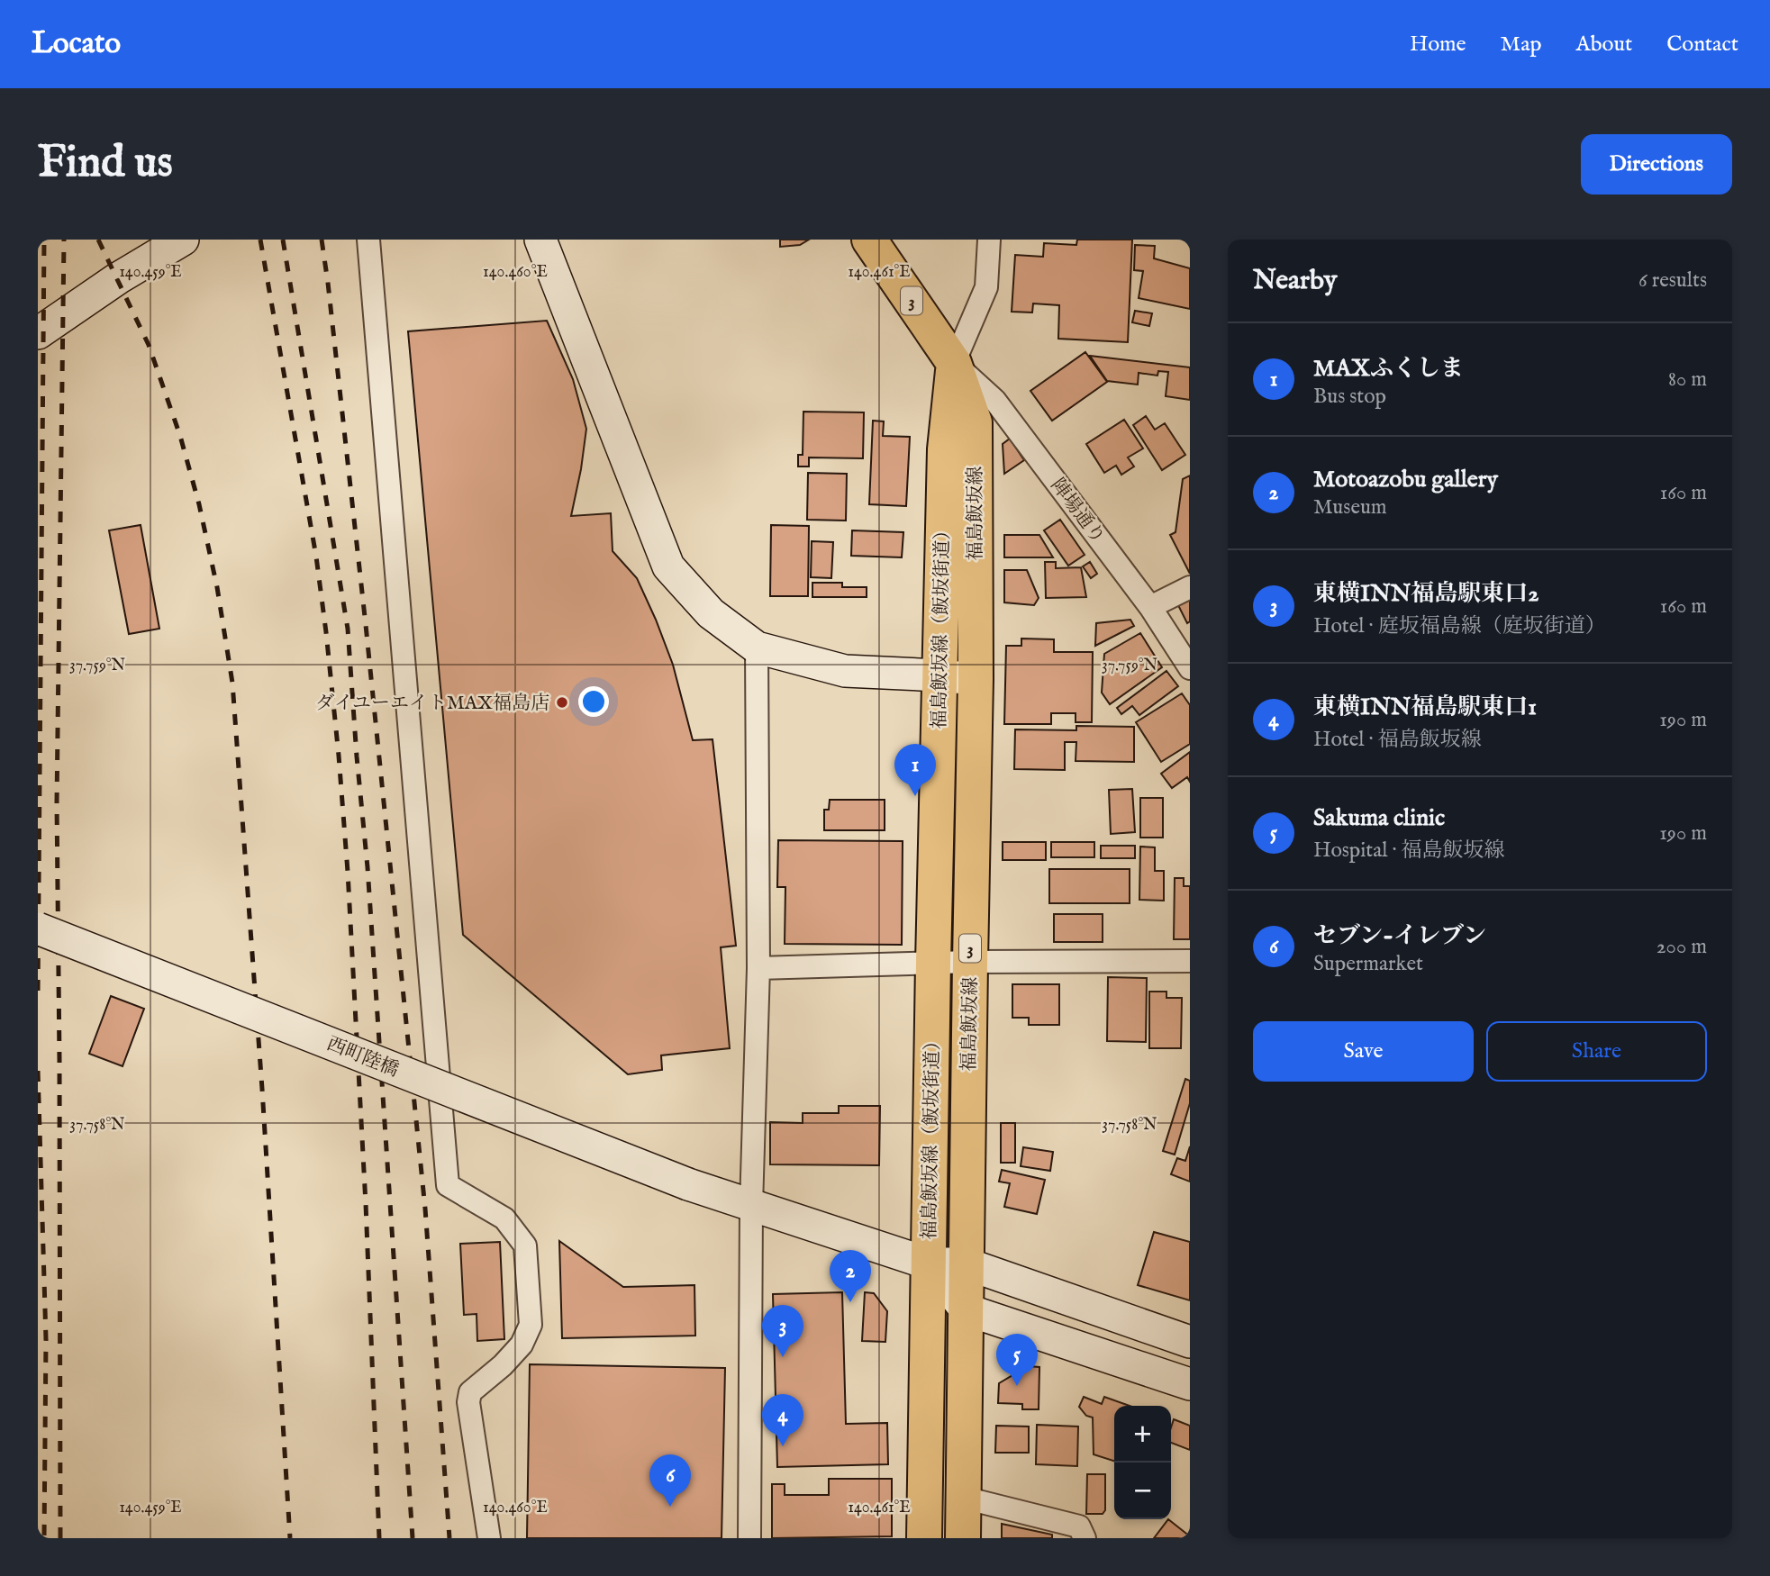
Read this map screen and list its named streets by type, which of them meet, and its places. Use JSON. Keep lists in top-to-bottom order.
{
  "streets": {
    "main road": [
      "3",
      "福島飯坂線",
      "福島飯坂線（飯坂街道）",
      "西町陸橋"
    ],
    "street": ["陣場通り"]
  },
  "crossings": [
    ["3", "陣場通り"],
    ["3", "福島飯坂線"],
    ["3", "福島飯坂線（飯坂街道）"],
    ["3", "西町陸橋"],
    ["陣場通り", "福島飯坂線"],
    ["陣場通り", "福島飯坂線（飯坂街道）"],
    ["福島飯坂線", "福島飯坂線（飯坂街道）"],
    ["福島飯坂線", "西町陸橋"],
    ["福島飯坂線（飯坂街道）", "西町陸橋"]
  ],
  "places": ["ダイユーエイトMAX福島店"],
  "page": {
    "header": "Locato",
    "nav": [
      "Home",
      "Map",
      "About",
      "Contact"
    ],
    "buttons": [
      "Directions",
      ["Save", "Share"]
    ],
    "title": "Find us",
    "heading": ["Nearby", "6 results"],
    "list": [
      {
        "mark": "1",
        "name": "MAXふくしま",
        "note": "Bus stop",
        "value": "80 m"
      },
      {
        "mark": "2",
        "name": "Motoazobu gallery",
        "note": "Museum",
        "value": "160 m"
      },
      {
        "mark": "3",
        "name": "東横INN福島駅東口2",
        "note": "Hotel · 庭坂福島線（庭坂街道）",
        "value": "160 m"
      },
      {
        "mark": "4",
        "name": "東横INN福島駅東口1",
        "note": "Hotel · 福島飯坂線",
        "value": "190 m"
      },
      {
        "mark": "5",
        "name": "Sakuma clinic",
        "note": "Hospital · 福島飯坂線",
        "value": "190 m"
      },
      {
        "mark": "6",
        "name": "セブン-イレブン",
        "note": "Supermarket",
        "value": "200 m"
      }
    ],
    "pins": [
      "1",
      "2",
      "3",
      "5",
      "4",
      "6"
    ],
    "map_buttons": ["+", "−"]
  },
  "coordinates": [
    "140.459°E",
    "140.460°E",
    "140.461°E",
    "37.759°N",
    "37.758°N"
  ]
}
